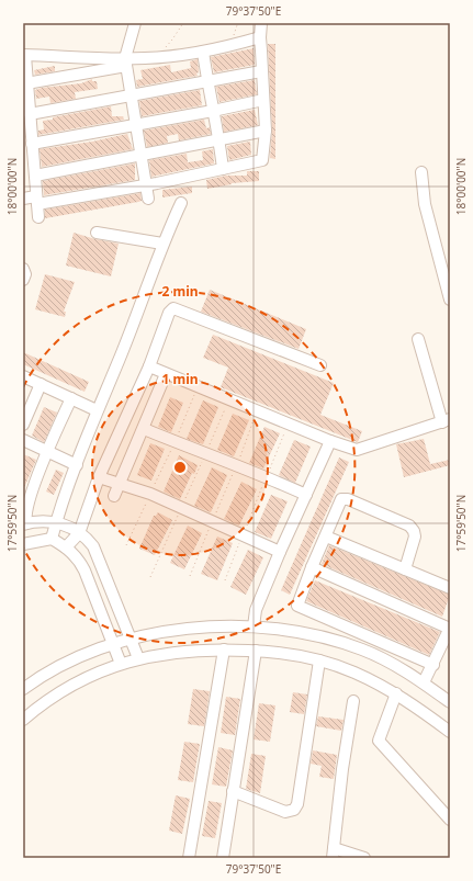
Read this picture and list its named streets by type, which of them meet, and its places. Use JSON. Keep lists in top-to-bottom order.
{
  "coordinates": ["79°37'50\"E", "18°00'00\"N", "17°59'50\"N"],
  "rings": ["2 min", "1 min"]
}
